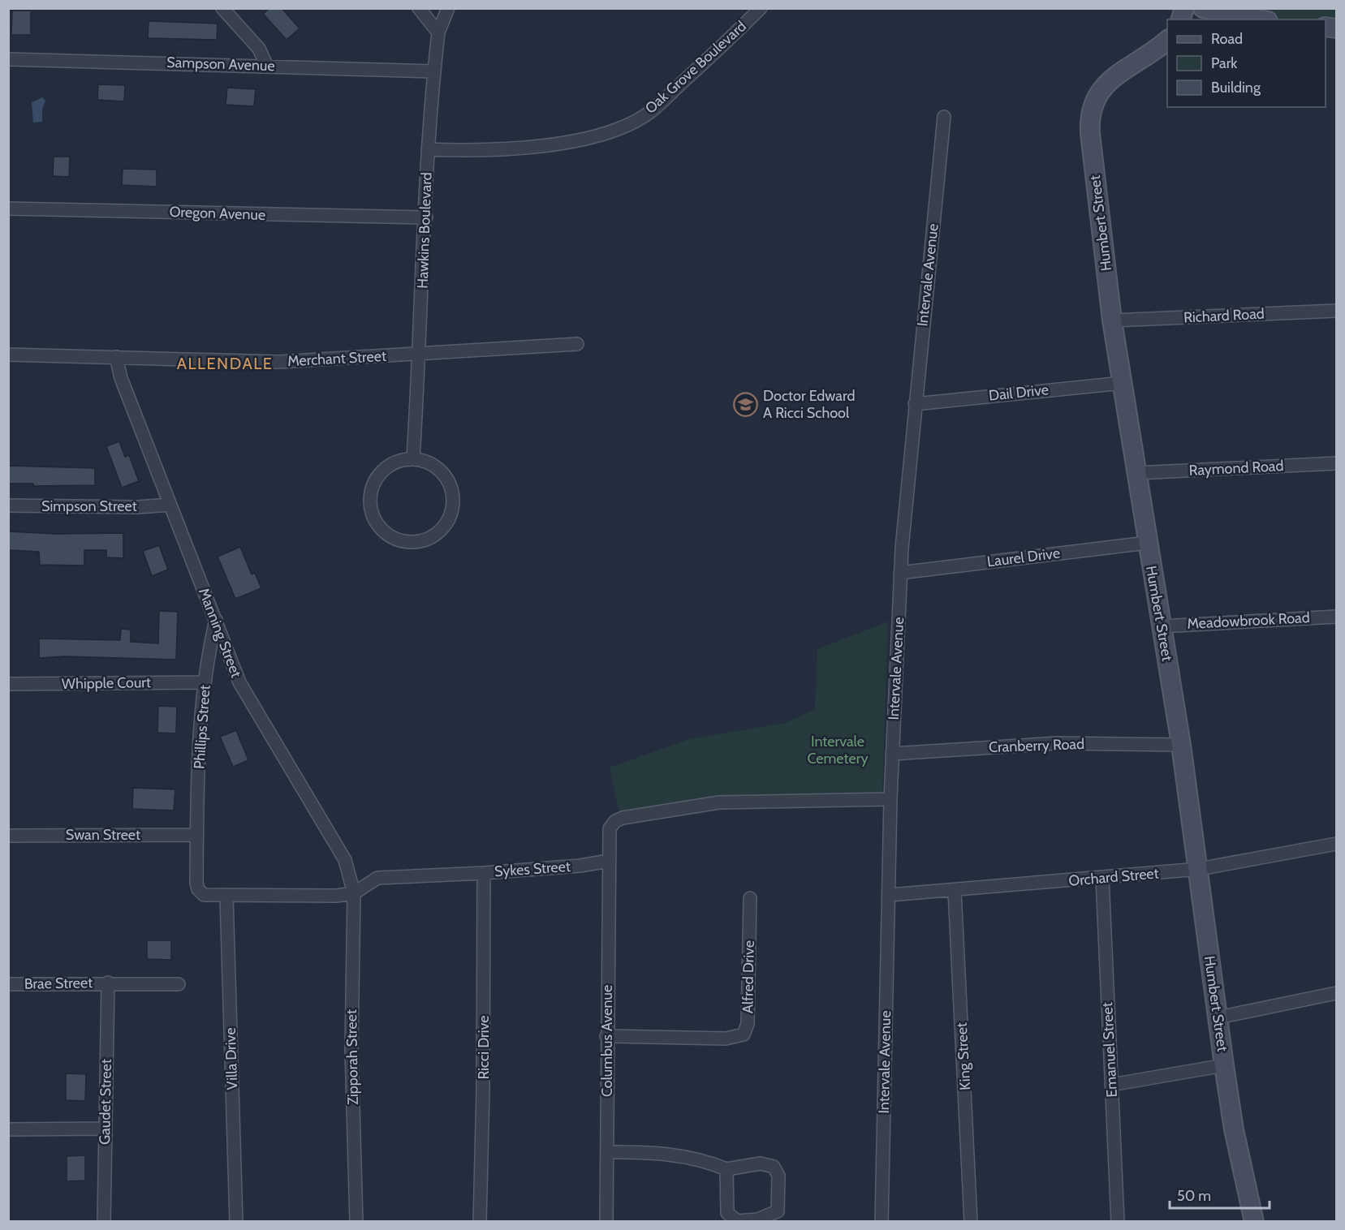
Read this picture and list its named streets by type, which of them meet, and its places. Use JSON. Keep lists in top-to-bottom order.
{
  "streets": {
    "street": [
      "Sampson Avenue",
      "Oak Grove Boulevard",
      "Oregon Avenue",
      "Humbert Street",
      "Hawkins Boulevard",
      "Intervale Avenue",
      "Richard Road",
      "Merchant Street",
      "Dail Drive",
      "Raymond Road",
      "Simpson Street",
      "Laurel Drive",
      "Meadowbrook Road",
      "Manning Street",
      "Whipple Court",
      "Phillips Street",
      "Cranberry Road",
      "Swan Street",
      "Sykes Street",
      "Orchard Street",
      "Alfred Drive",
      "Brae Street",
      "Columbus Avenue",
      "Ricci Drive",
      "Emanuel Street",
      "King Street",
      "Zipporah Street",
      "Villa Drive",
      "Gaudet Street"
    ]
  },
  "crossings": [
    ["Sampson Avenue", "Hawkins Boulevard"],
    ["Oak Grove Boulevard", "Hawkins Boulevard"],
    ["Oregon Avenue", "Hawkins Boulevard"],
    ["Humbert Street", "Richard Road"],
    ["Humbert Street", "Dail Drive"],
    ["Humbert Street", "Raymond Road"],
    ["Humbert Street", "Laurel Drive"],
    ["Humbert Street", "Meadowbrook Road"],
    ["Humbert Street", "Cranberry Road"],
    ["Humbert Street", "Orchard Street"],
    ["Hawkins Boulevard", "Merchant Street"],
    ["Intervale Avenue", "Dail Drive"],
    ["Intervale Avenue", "Laurel Drive"],
    ["Intervale Avenue", "Cranberry Road"],
    ["Intervale Avenue", "Orchard Street"],
    ["Merchant Street", "Manning Street"],
    ["Simpson Street", "Manning Street"],
    ["Manning Street", "Phillips Street"],
    ["Manning Street", "Sykes Street"],
    ["Manning Street", "Zipporah Street"],
    ["Whipple Court", "Phillips Street"],
    ["Phillips Street", "Swan Street"],
    ["Sykes Street", "Columbus Avenue"],
    ["Sykes Street", "Ricci Drive"],
    ["Sykes Street", "Zipporah Street"],
    ["Orchard Street", "Emanuel Street"],
    ["Orchard Street", "King Street"],
    ["Alfred Drive", "Columbus Avenue"],
    ["Brae Street", "Gaudet Street"]
  ],
  "districts": ["ALLENDALE"],
  "parks": ["Intervale Cemetery"],
  "places": {
    "school or university": ["Doctor Edward A Ricci School"]
  },
  "legend": ["Road", "Park", "Building"],
  "scale_bar": "50 m"
}
